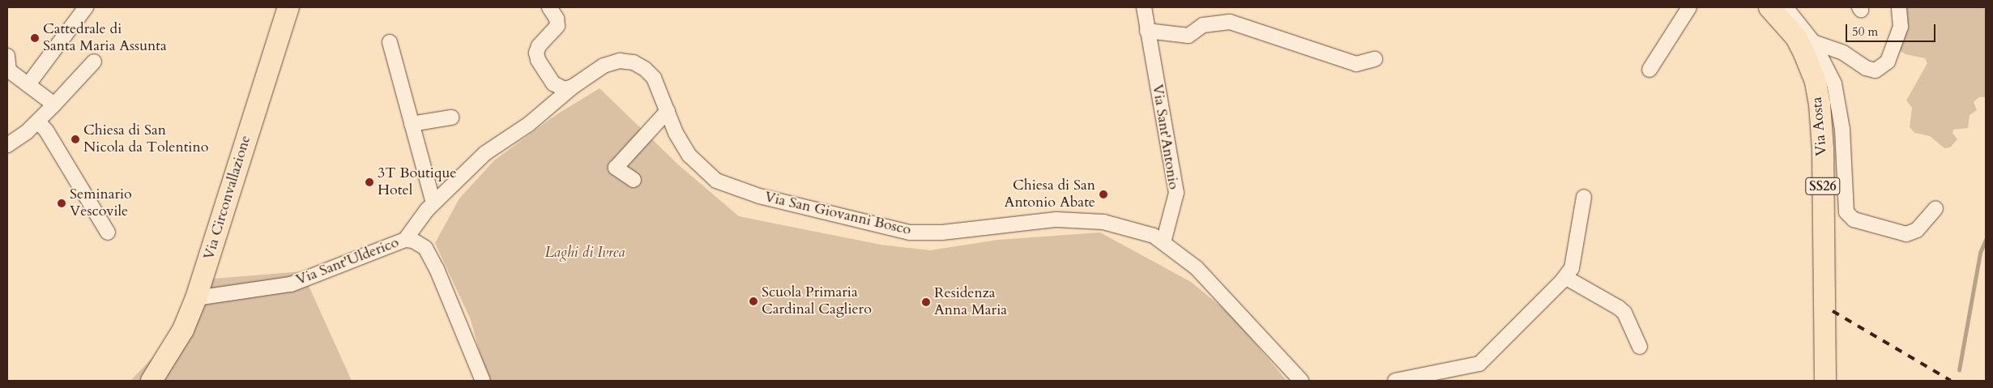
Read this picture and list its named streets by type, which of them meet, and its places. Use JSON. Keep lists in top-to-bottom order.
{
  "streets": {
    "main road": ["Via Aosta", "SS26", "Via Circonvallazione"],
    "street": ["Via Sant'Antonio", "Via San Giovanni Bosco", "Via Sant'Ulderico"]
  },
  "crossings": [
    ["Via Sant'Antonio", "Via San Giovanni Bosco"],
    ["Via Circonvallazione", "Via Sant'Ulderico"],
    ["Via San Giovanni Bosco", "Via Sant'Ulderico"]
  ],
  "parks": ["Laghi di Ivrea"],
  "places": [
    "Cattedrale di Santa Maria Assunta",
    "Chiesa di San Nicola da Tolentino",
    "3T Boutique Hotel",
    "Chiesa di San Antonio Abate",
    "Seminario Vescovile",
    "Scuola Primaria Cardinal Cagliero",
    "Residenza Anna Maria"
  ],
  "scale_bar": "50 m"
}
